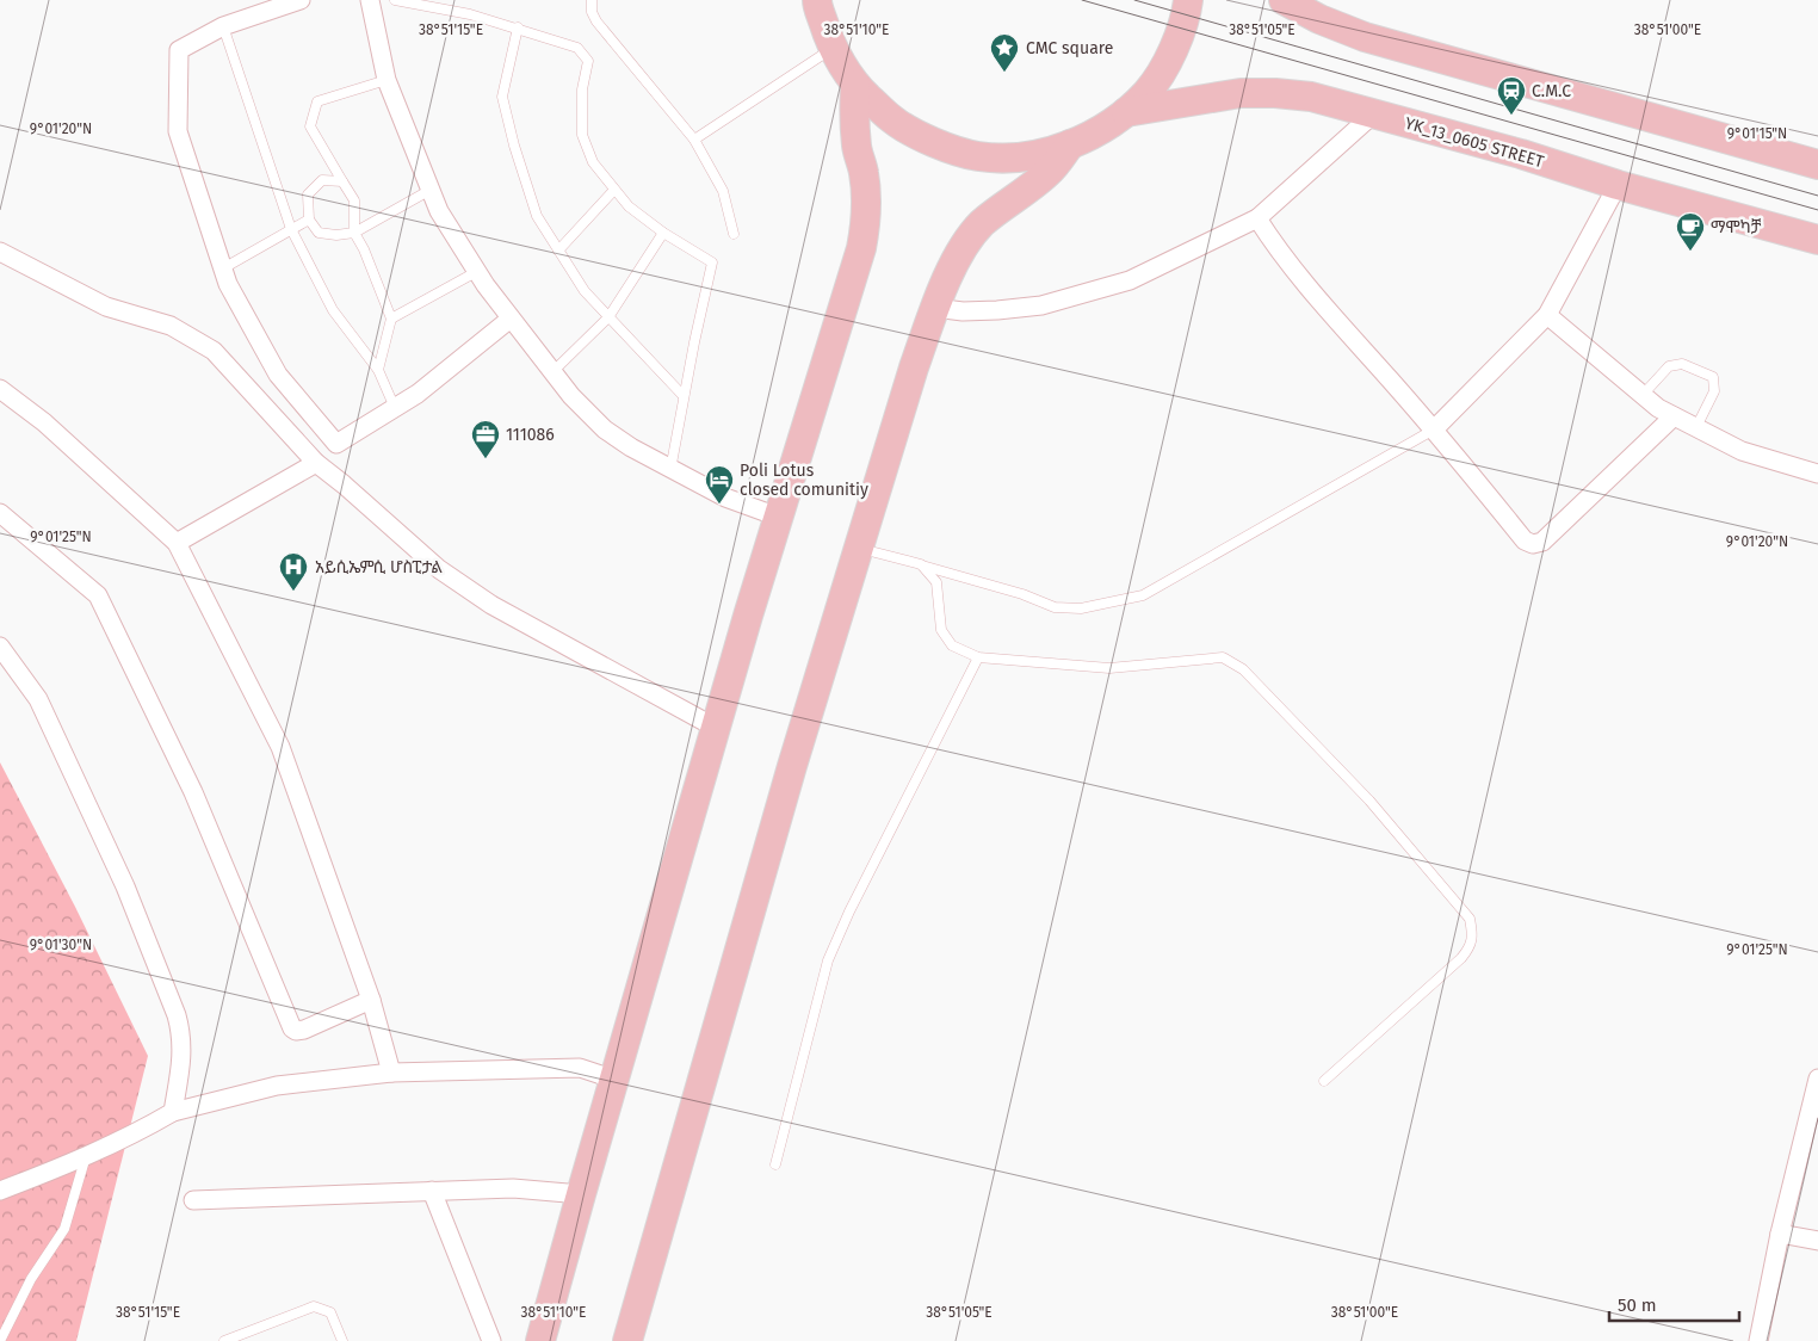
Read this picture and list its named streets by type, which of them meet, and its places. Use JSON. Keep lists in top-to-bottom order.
{
  "streets": {
    "main road": ["YK_13_0605 STREET"]
  },
  "places": {
    "place": ["CMC square"],
    "station": ["C.M.C"],
    "cafe": ["ማሞካቻ"],
    "office": ["111086"],
    "hotel": ["Poli Lotus closed comunitiy"],
    "hospital": ["አይሲኤምሲ ሆስፒታል"]
  },
  "scale_bar": "50 m",
  "coordinates": [
    "38°51'15\"E",
    "38°51'10\"E",
    "38°51'05\"E",
    "38°51'00\"E",
    "9°01'20\"N",
    "9°01'15\"N",
    "9°01'25\"N",
    "9°01'30\"N"
  ]
}
